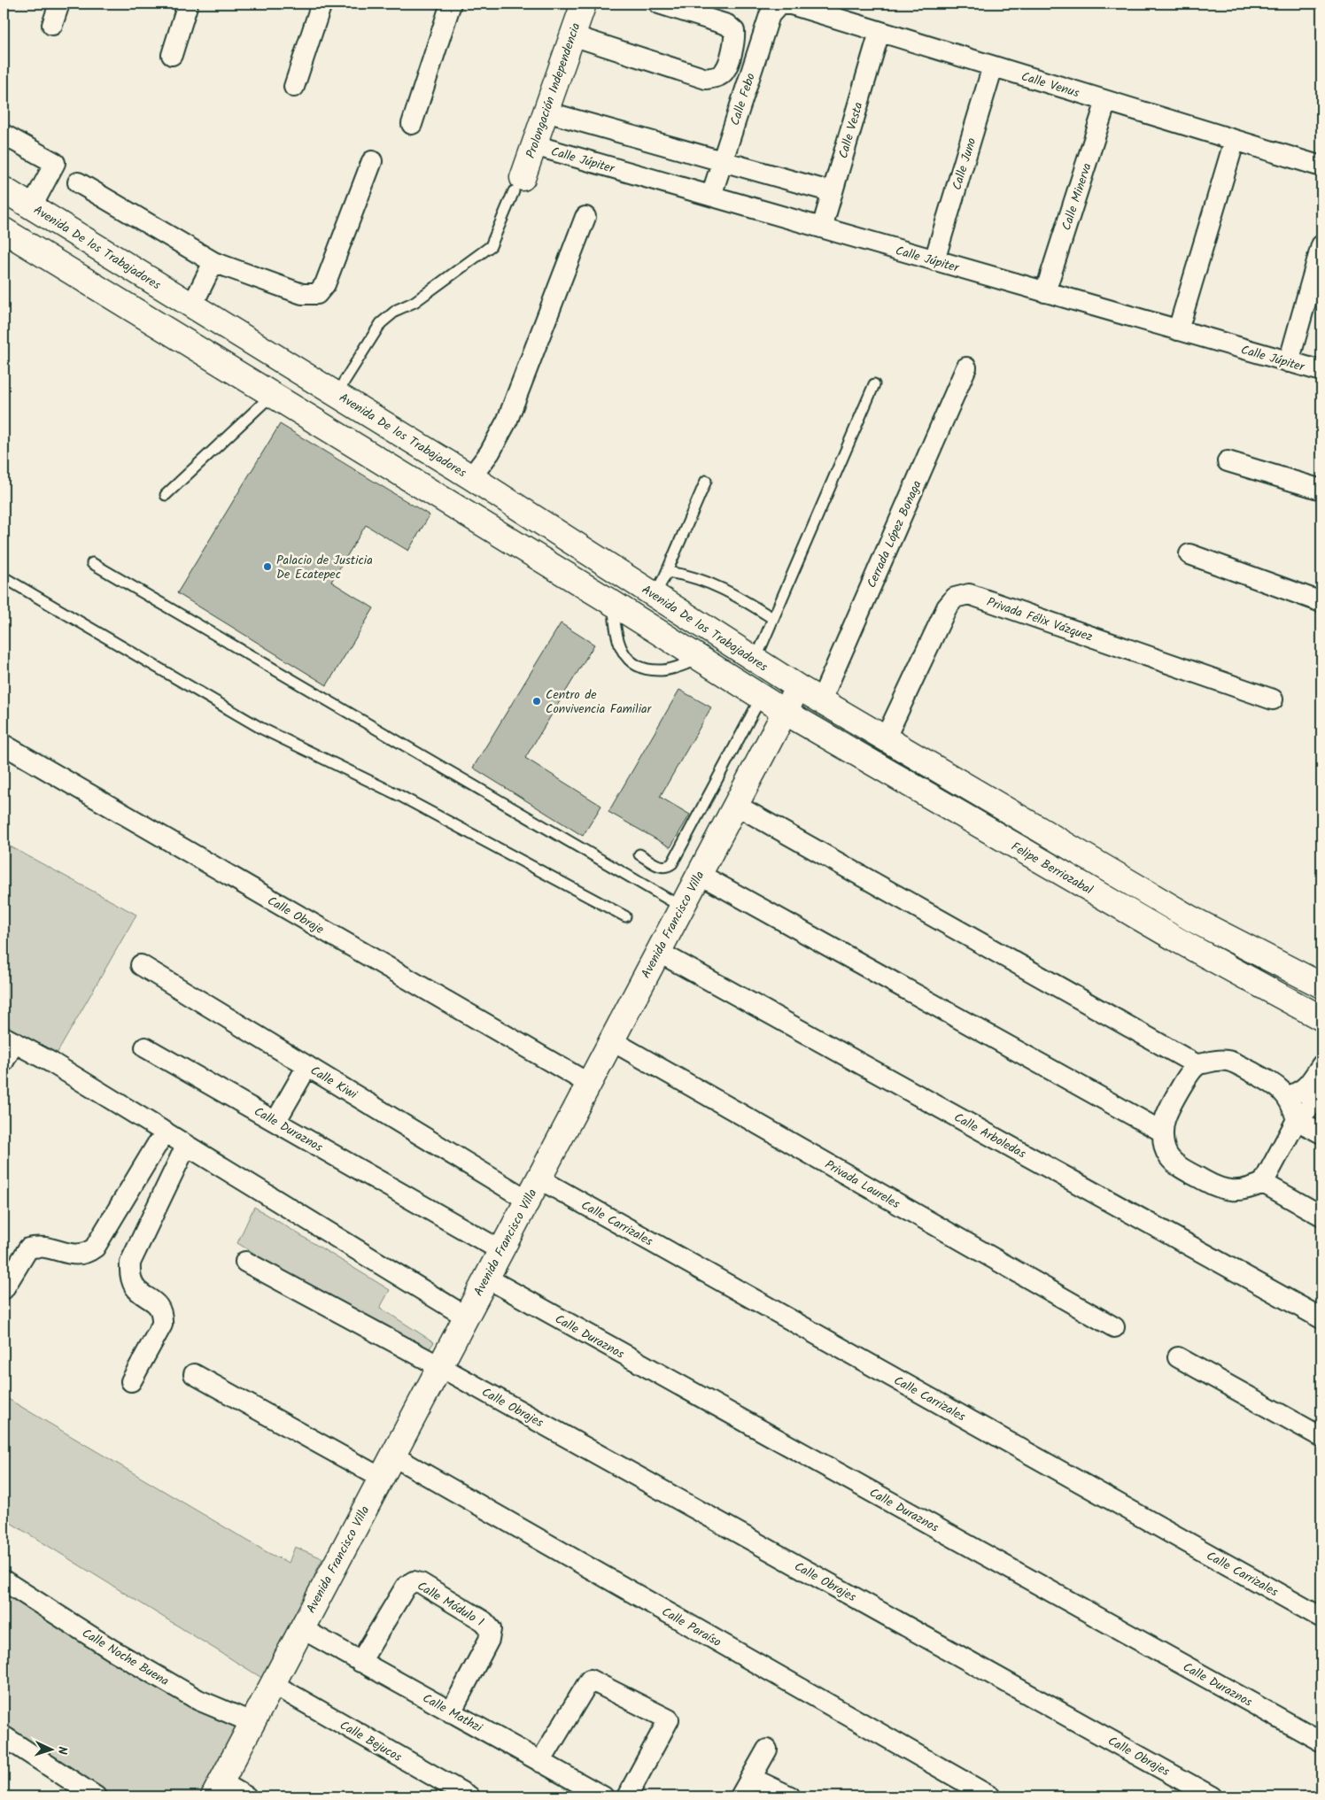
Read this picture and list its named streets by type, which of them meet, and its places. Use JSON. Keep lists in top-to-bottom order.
{
  "streets": {
    "main road": [
      "Prolongación Independencia",
      "Avenida De los Trabajadores",
      "Felipe Berriozabal",
      "Avenida Francisco Villa"
    ],
    "street": [
      "Calle Venus",
      "Calle Febo",
      "Calle Vesta",
      "Calle Júpiter",
      "Calle Juno",
      "Calle Minerva",
      "Cerrada López Bonaga",
      "Privada Félix Vázquez",
      "Calle Obraje",
      "Calle Kiwi",
      "Calle Duraznos",
      "Calle Arboledas",
      "Privada Laureles",
      "Calle Carrizales",
      "Calle Obrajes",
      "Calle Módulo 1",
      "Calle Paraíso",
      "Calle Noche Buena",
      "Calle Mathzi",
      "Calle Bejucos"
    ]
  },
  "crossings": [
    ["Calle Venus", "Calle Febo"],
    ["Calle Venus", "Calle Vesta"],
    ["Calle Venus", "Calle Juno"],
    ["Calle Venus", "Calle Minerva"],
    ["Prolongación Independencia", "Calle Júpiter"],
    ["Calle Febo", "Calle Júpiter"],
    ["Calle Vesta", "Calle Júpiter"],
    ["Calle Júpiter", "Calle Juno"],
    ["Calle Júpiter", "Calle Minerva"],
    ["Avenida De los Trabajadores", "Avenida Francisco Villa"],
    ["Felipe Berriozabal", "Avenida Francisco Villa"],
    ["Calle Obraje", "Avenida Francisco Villa"],
    ["Avenida Francisco Villa", "Calle Kiwi"],
    ["Avenida Francisco Villa", "Calle Duraznos"],
    ["Avenida Francisco Villa", "Calle Arboledas"],
    ["Avenida Francisco Villa", "Privada Laureles"],
    ["Avenida Francisco Villa", "Calle Carrizales"],
    ["Avenida Francisco Villa", "Calle Obrajes"],
    ["Avenida Francisco Villa", "Calle Paraíso"],
    ["Avenida Francisco Villa", "Calle Noche Buena"],
    ["Avenida Francisco Villa", "Calle Mathzi"],
    ["Avenida Francisco Villa", "Calle Bejucos"],
    ["Calle Módulo 1", "Calle Mathzi"]
  ],
  "places": ["Palacio de Justicia De Ecatepec", "Centro de Convivencia Familiar"],
  "north": "right"
}
